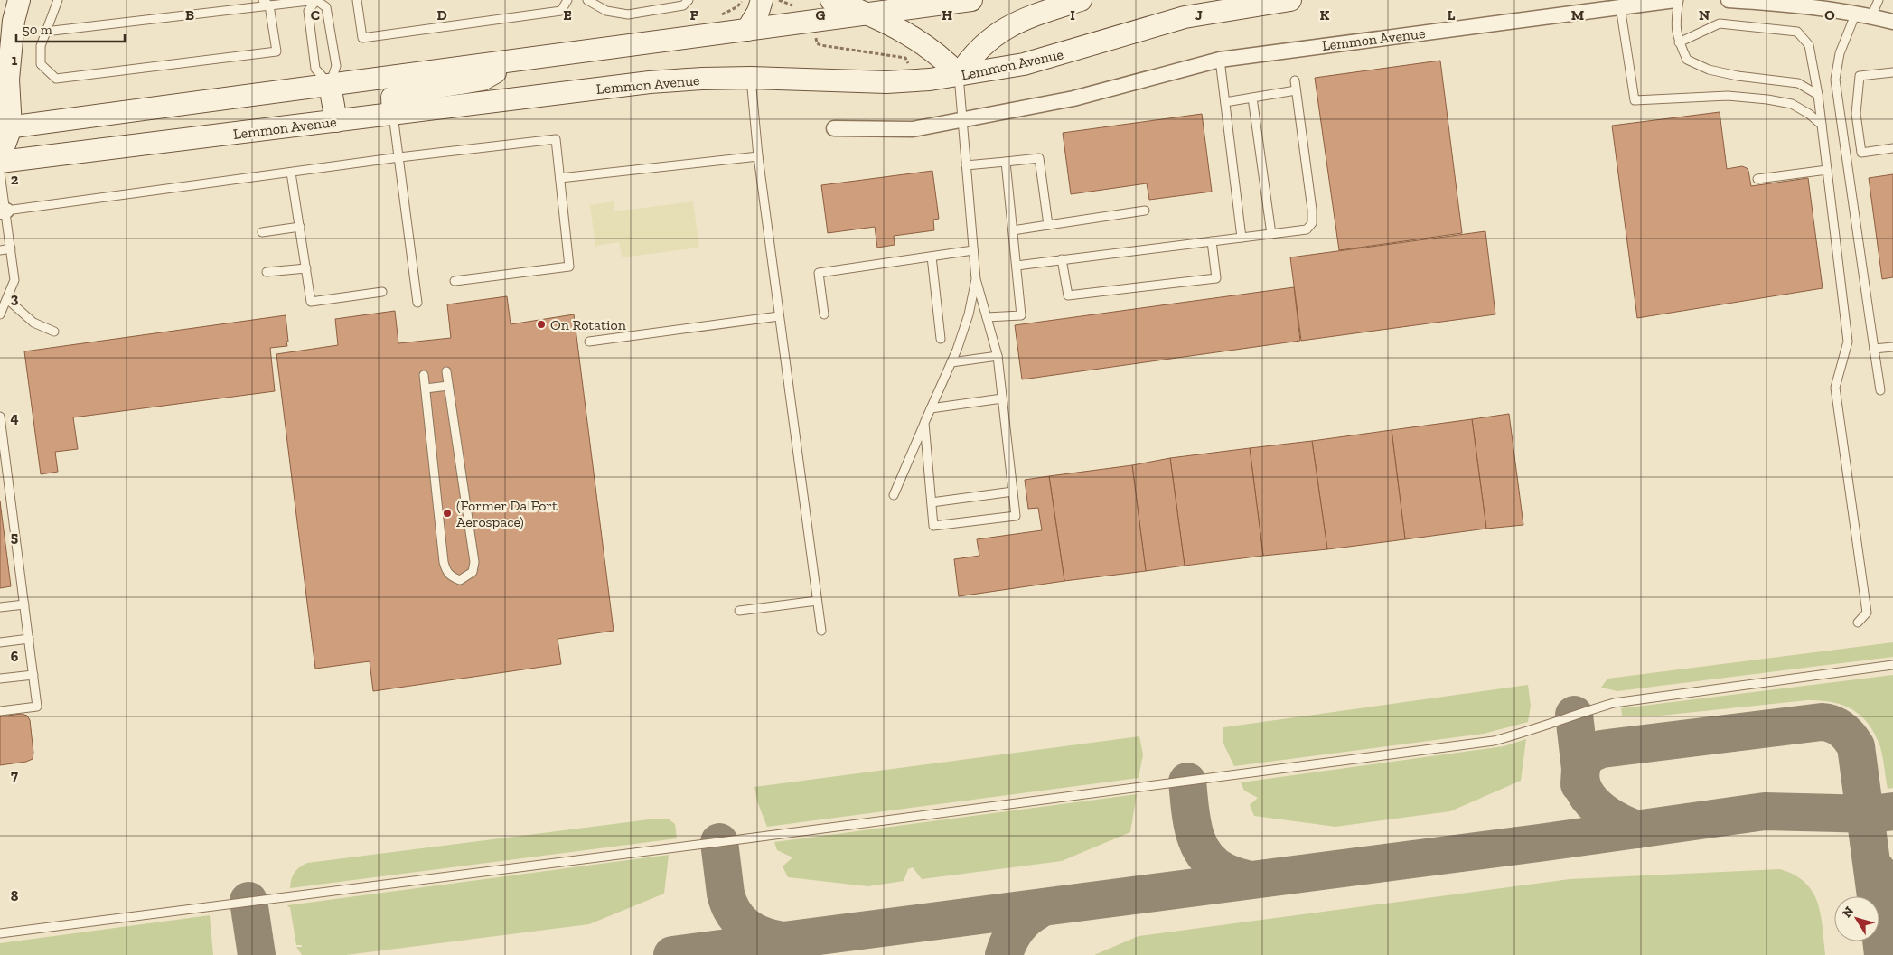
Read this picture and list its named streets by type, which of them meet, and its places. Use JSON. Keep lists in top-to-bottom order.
{
  "streets": {
    "main road": ["Lemmon Avenue"]
  },
  "places": ["On Rotation", "(Former DalFort Aerospace)"],
  "scale_bar": "50 m",
  "north": "top left",
  "grid": {
    "columns": [
      "B",
      "C",
      "D",
      "E",
      "F",
      "G",
      "H",
      "I",
      "J",
      "K",
      "L",
      "M",
      "N",
      "O"
    ],
    "rows": [
      "1",
      "2",
      "3",
      "4",
      "5",
      "6",
      "7",
      "8"
    ]
  }
}
